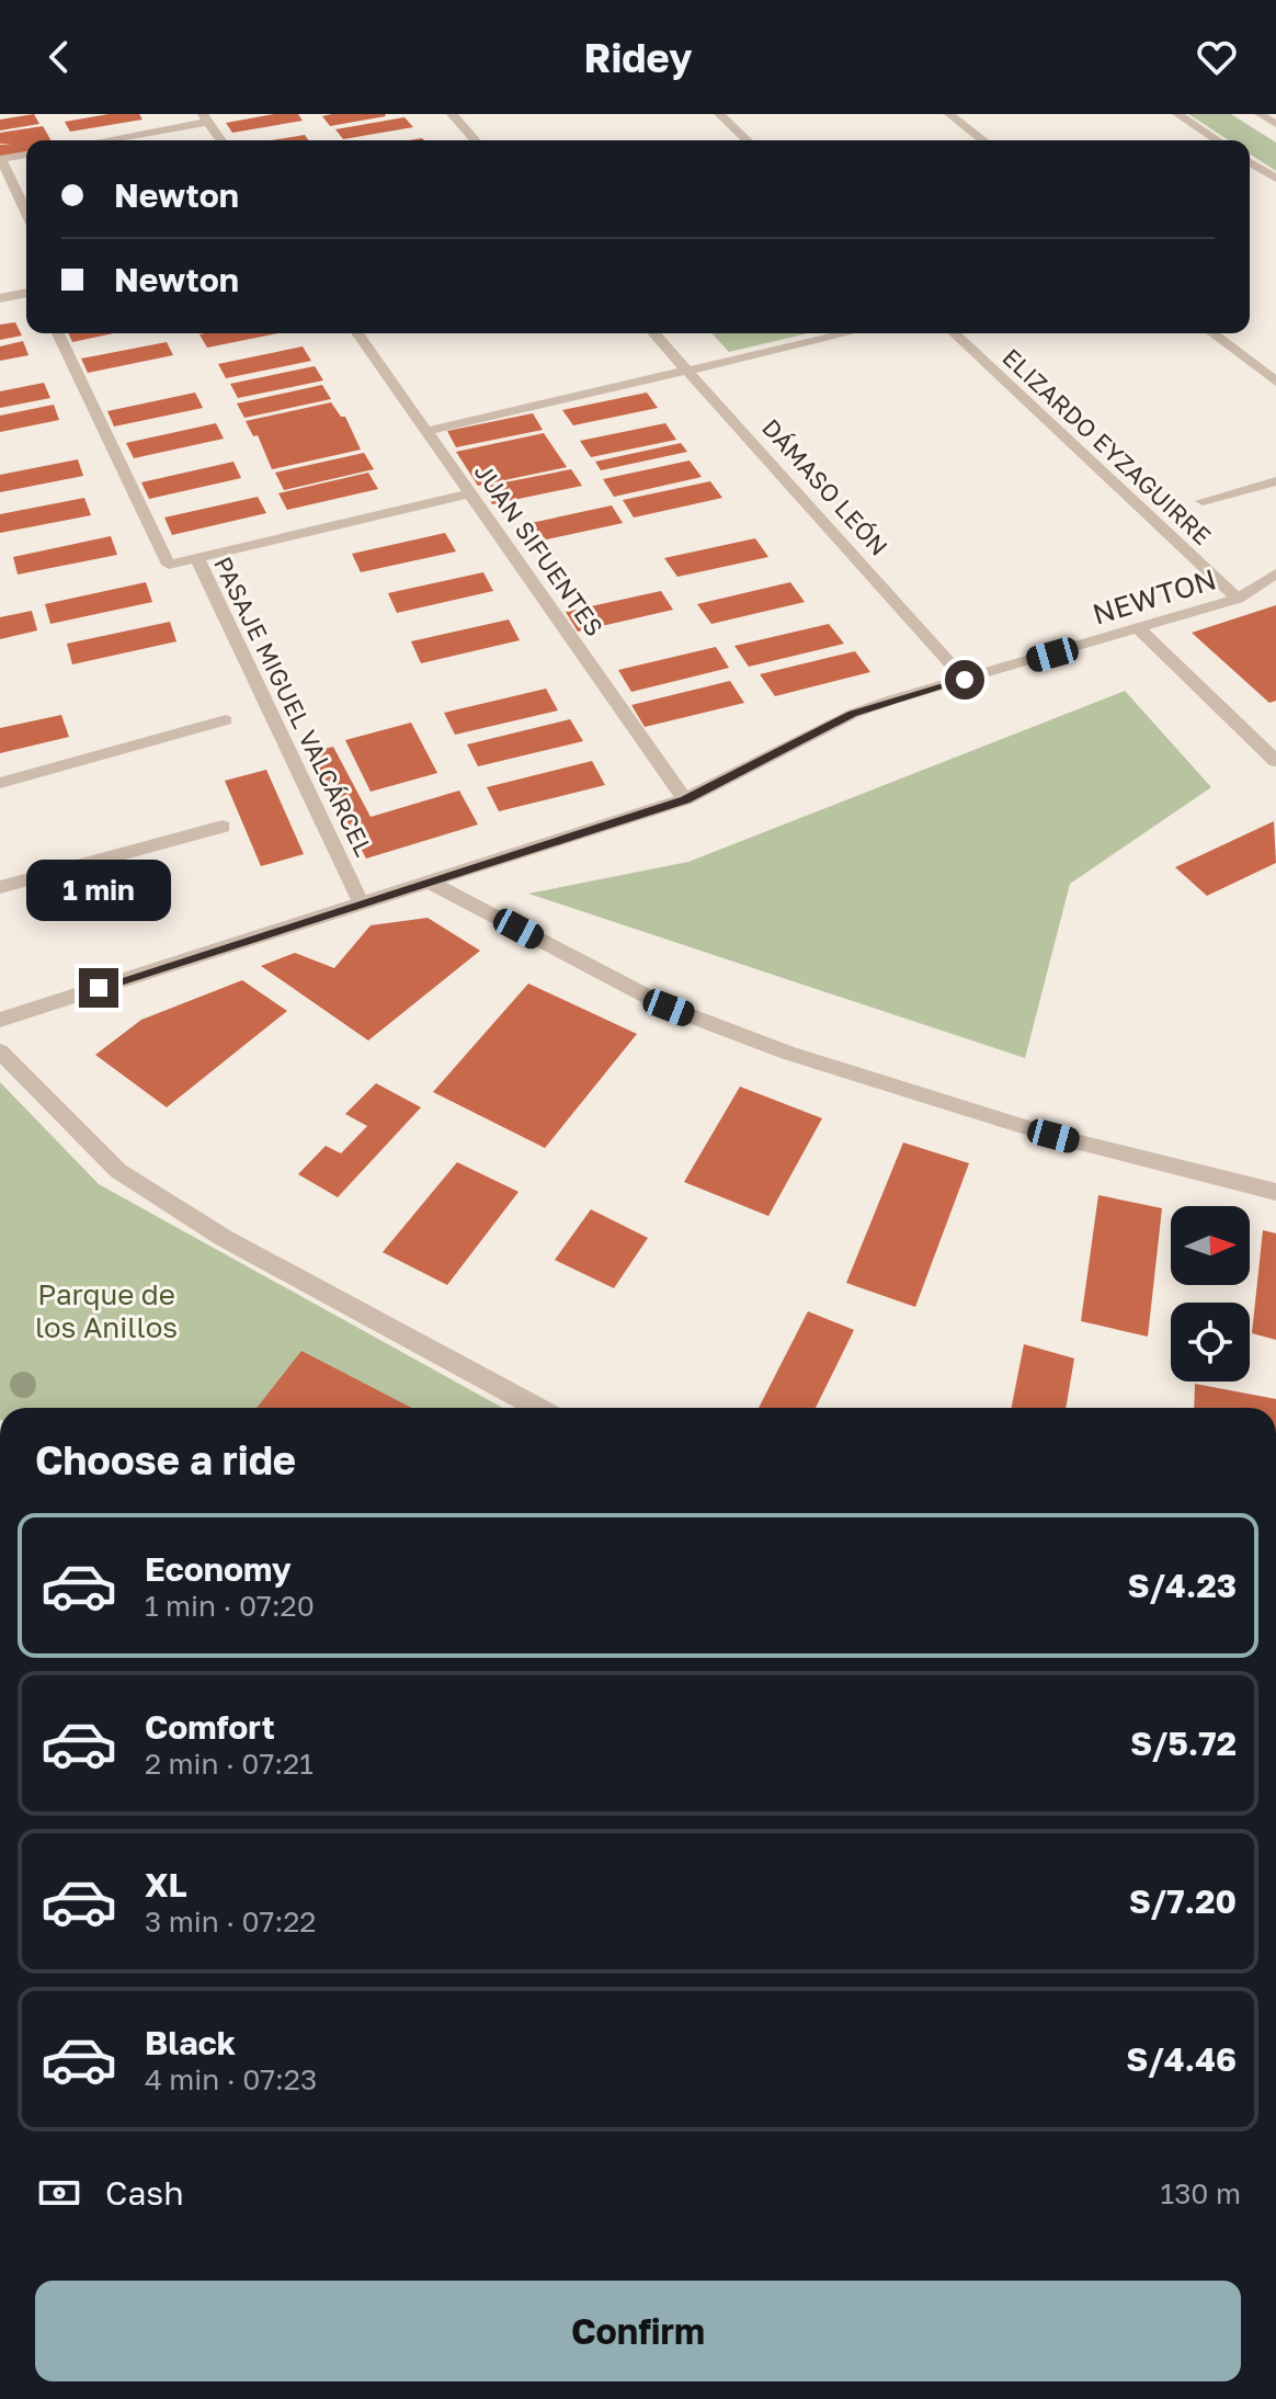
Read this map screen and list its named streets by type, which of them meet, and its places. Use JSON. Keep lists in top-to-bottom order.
{
  "streets": {
    "street": [
      "ELIZARDO EYZAGUIRRE",
      "DÁMASO LEÓN",
      "JUAN SIFUENTES",
      "NEWTON",
      "PASAJE MIGUEL VALCÁRCEL"
    ]
  },
  "crossings": [
    ["ELIZARDO EYZAGUIRRE", "NEWTON"],
    ["DÁMASO LEÓN", "NEWTON"],
    ["JUAN SIFUENTES", "NEWTON"],
    ["NEWTON", "PASAJE MIGUEL VALCÁRCEL"]
  ],
  "parks": ["Parque de los Anillos"],
  "north": "right",
  "page": {
    "header": "Ridey",
    "banner": ["Newton", "Newton"],
    "bubble": "1 min",
    "heading": "Choose a ride",
    "list": [
      {
        "name": "Economy",
        "note": "1 min · 07:20",
        "value": "S/4.23"
      },
      {
        "name": "Comfort",
        "note": "2 min · 07:21",
        "value": "S/5.72"
      },
      {
        "name": "XL",
        "note": "3 min · 07:22",
        "value": "S/7.20"
      },
      {
        "name": "Black",
        "note": "4 min · 07:23",
        "value": "S/4.46"
      }
    ],
    "pay": ["Cash", "130 m"],
    "buttons": "Confirm"
  }
}
